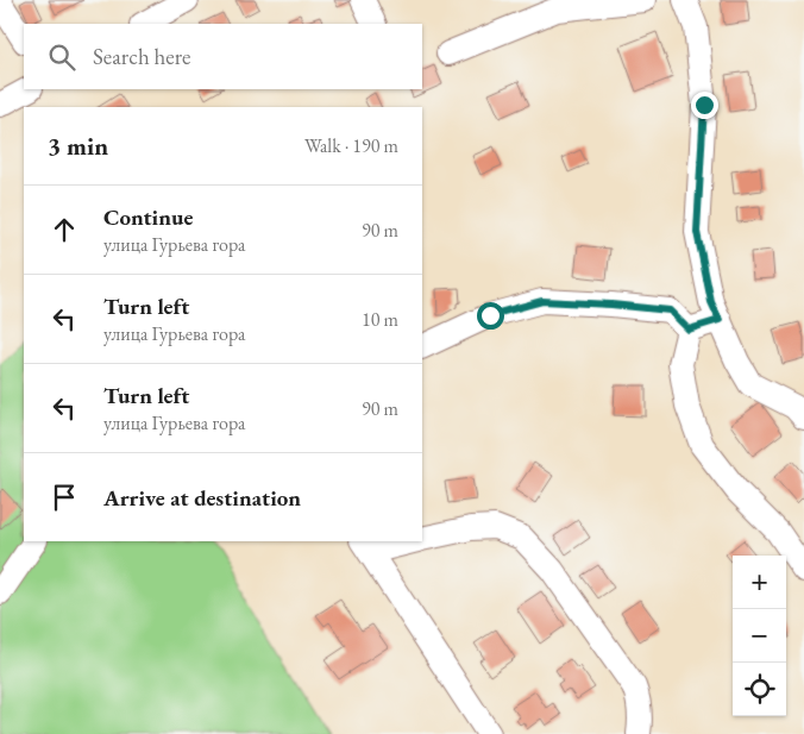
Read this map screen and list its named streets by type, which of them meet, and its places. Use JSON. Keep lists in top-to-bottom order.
{
  "page": {
    "search": "Search here",
    "heading": ["3 min", "Walk · 190 m"],
    "list": [
      ["Continue", "улица Гурьева гора", "90 m"],
      ["Turn left", "улица Гурьева гора", "10 m"],
      ["Turn left", "улица Гурьева гора", "90 m"],
      "Arrive at destination"
    ],
    "map_buttons": ["+", "−"]
  }
}
